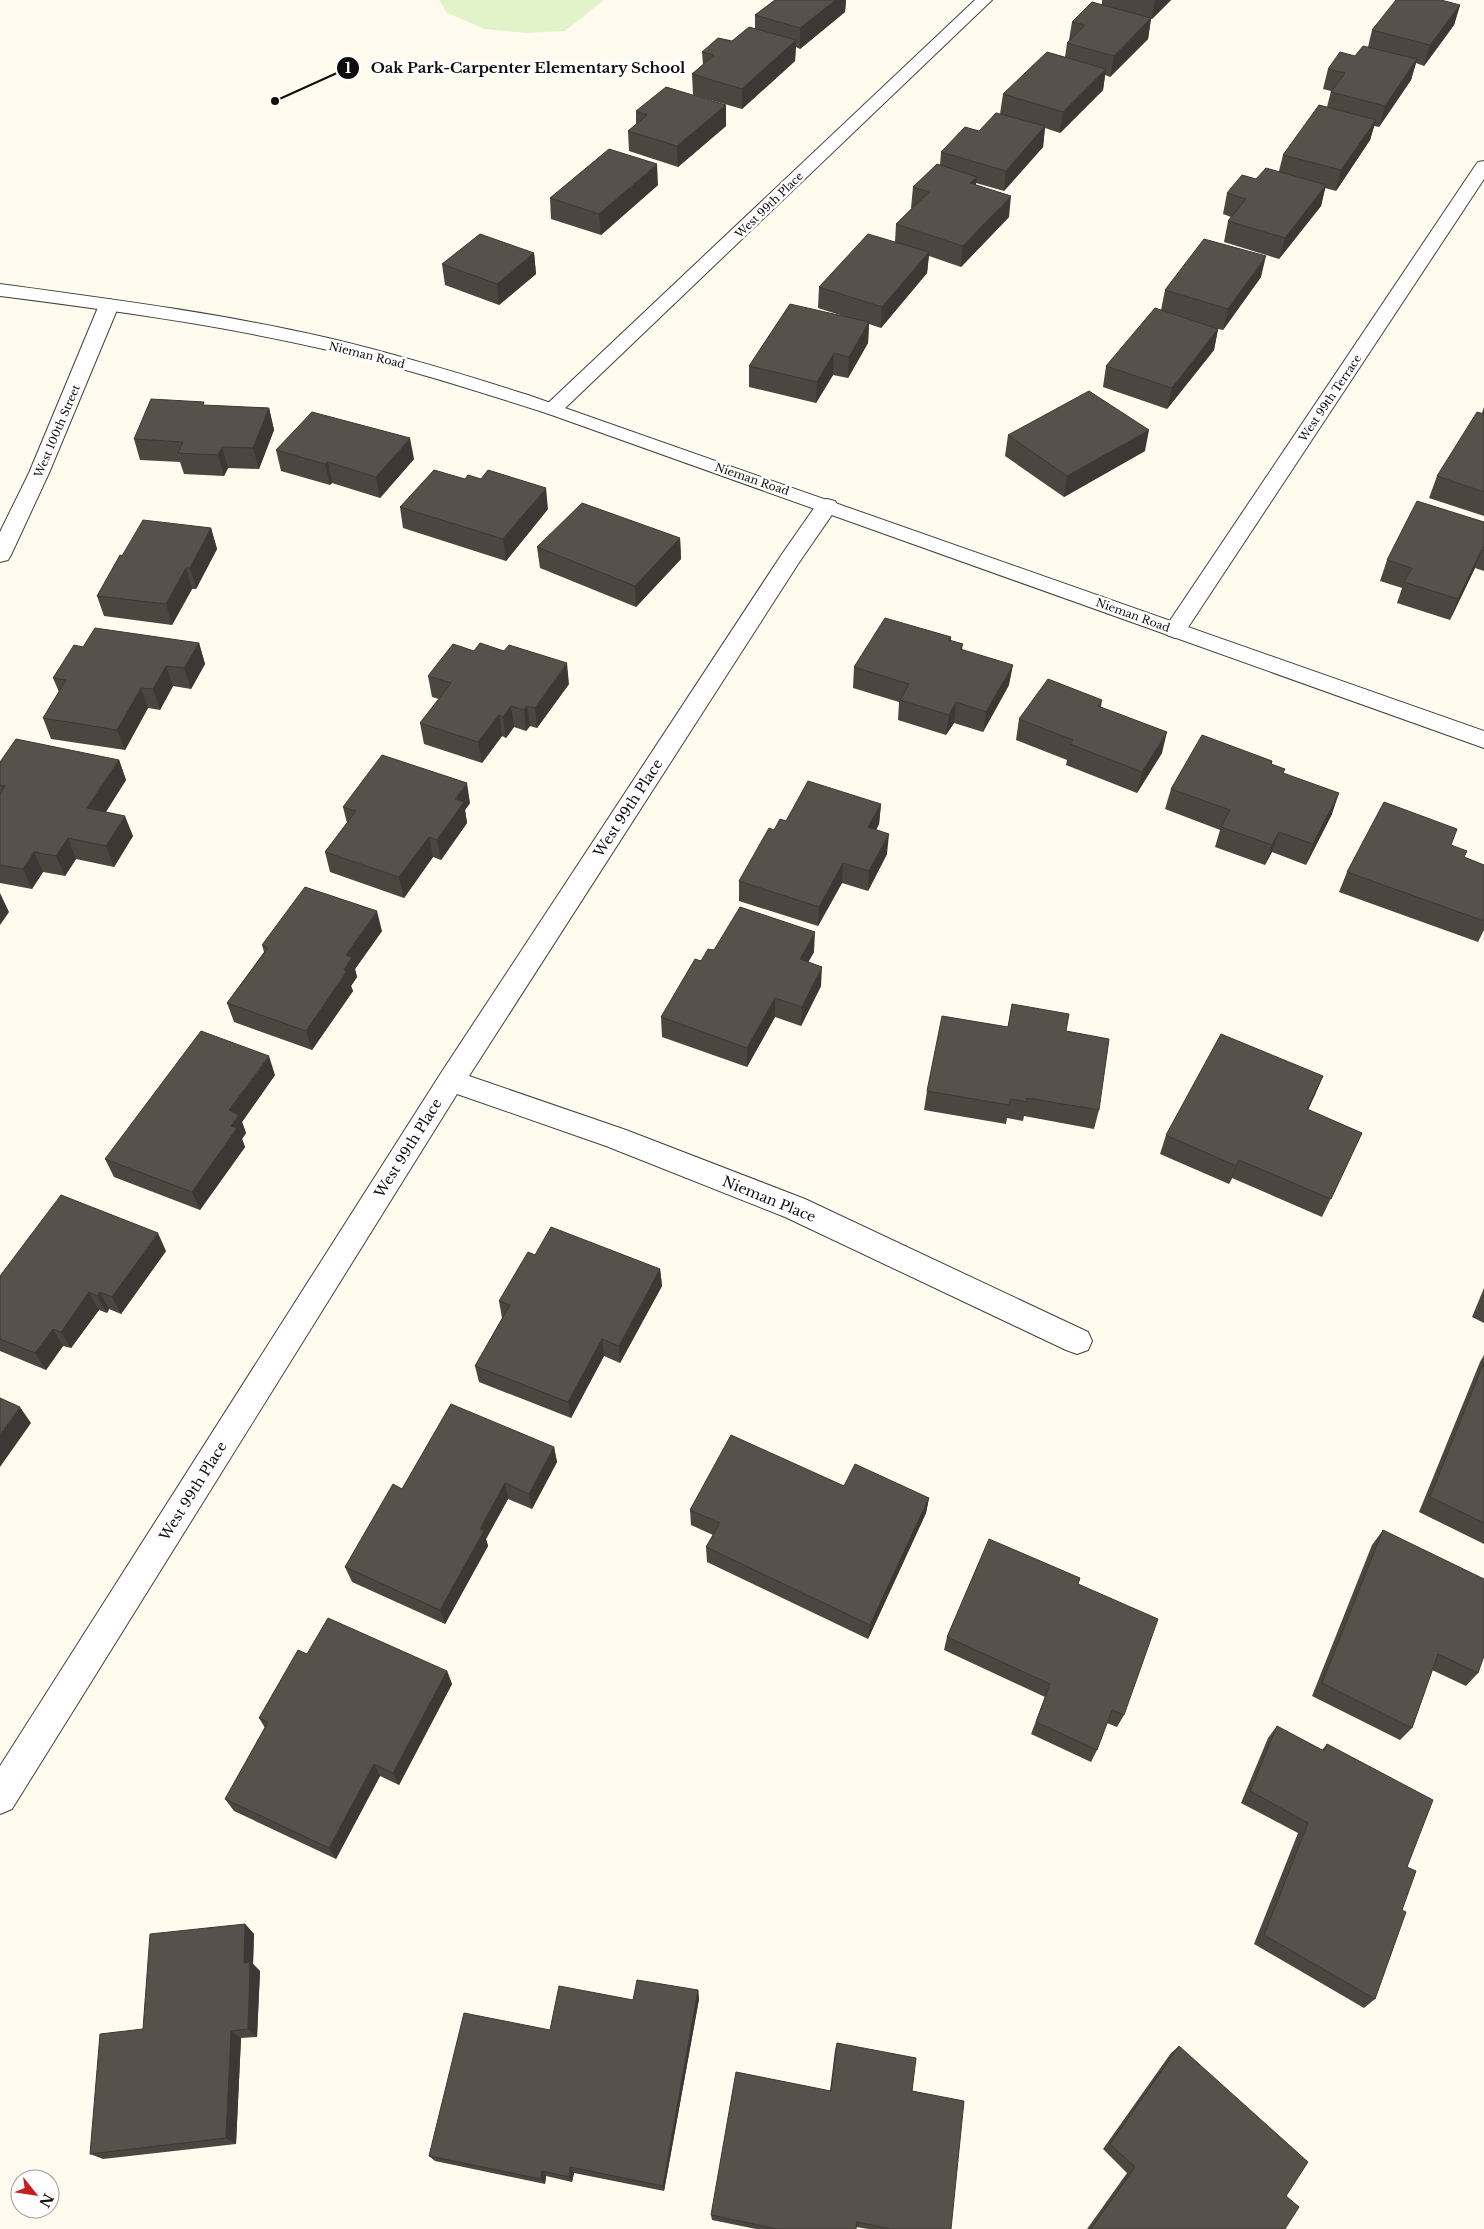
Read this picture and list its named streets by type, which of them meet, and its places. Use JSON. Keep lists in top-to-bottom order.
{
  "streets": {
    "street": [
      "West 99th Place",
      "Nieman Road",
      "West 99th Terrace",
      "West 100th Street",
      "Nieman Place"
    ]
  },
  "crossings": [
    ["West 99th Place", "Nieman Road"],
    ["West 99th Place", "Nieman Place"],
    ["Nieman Road", "West 99th Terrace"],
    ["Nieman Road", "West 100th Street"]
  ],
  "places": ["Oak Park-Carpenter Elementary School"],
  "north": "bottom right"
}
